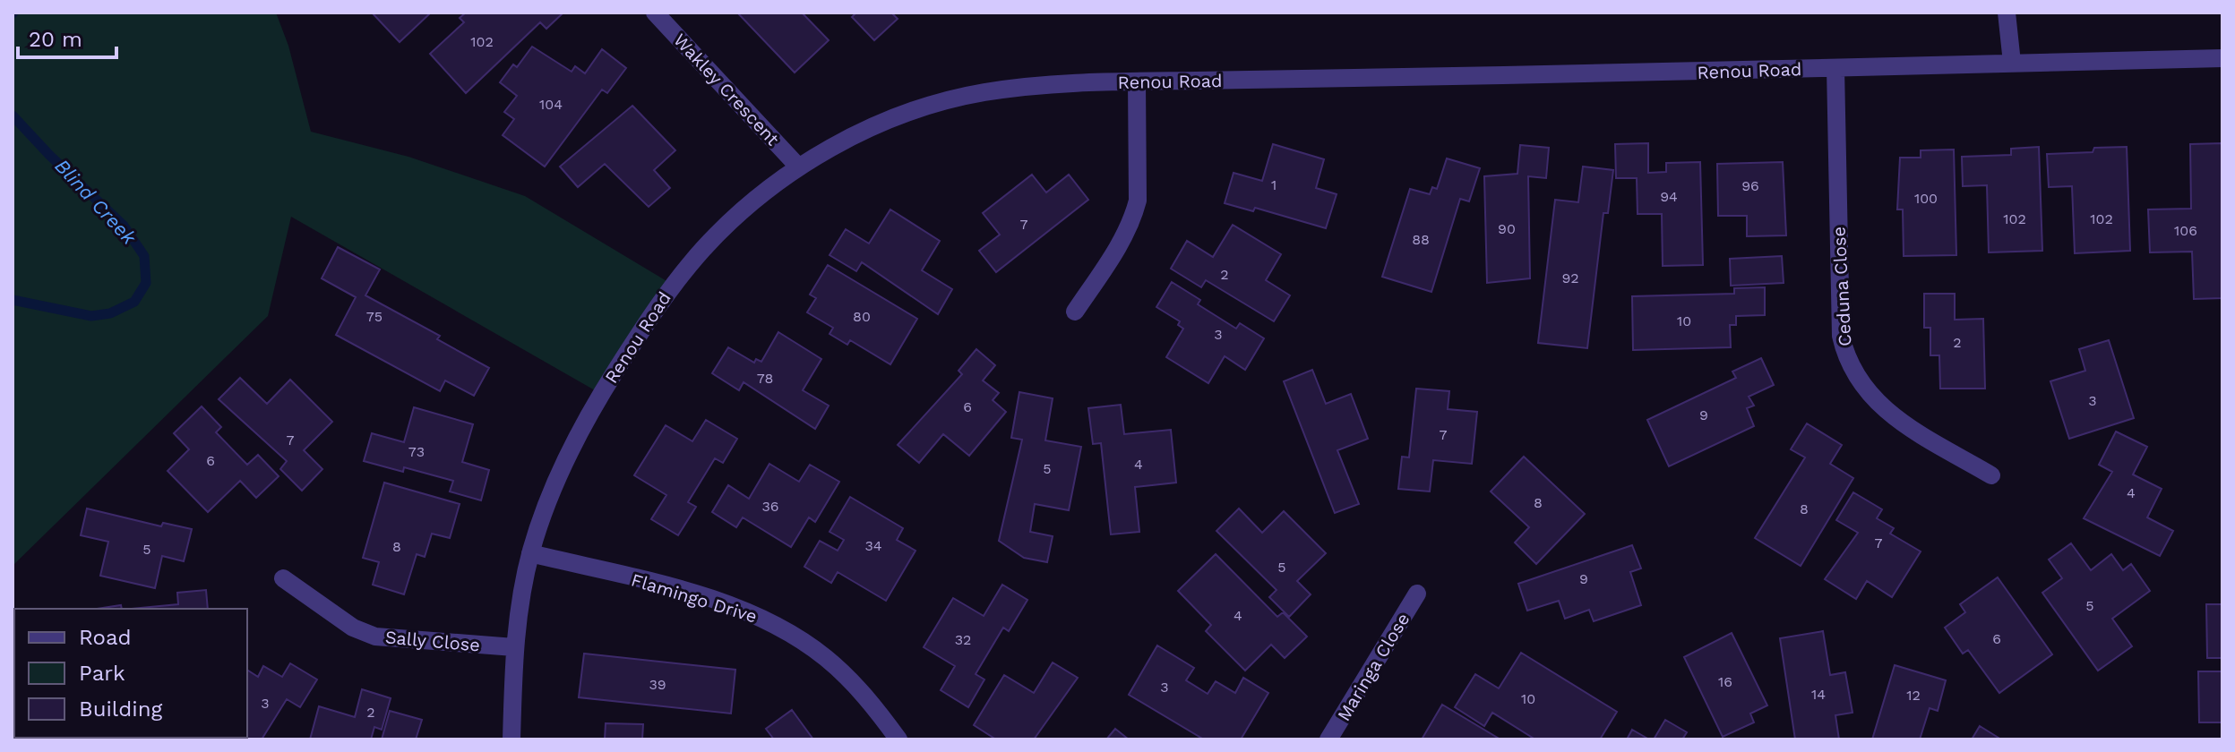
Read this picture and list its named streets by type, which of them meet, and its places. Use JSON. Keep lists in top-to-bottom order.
{
  "streets": {
    "street": [
      "Renou Road",
      "Wakley Crescent",
      "Ceduna Close",
      "Flamingo Drive",
      "Sally Close",
      "Maringa Close"
    ]
  },
  "crossings": [
    ["Renou Road", "Wakley Crescent"],
    ["Renou Road", "Ceduna Close"],
    ["Renou Road", "Flamingo Drive"],
    ["Renou Road", "Sally Close"]
  ],
  "water": ["Blind Creek"],
  "house_numbers": [
    "102",
    "104",
    "1",
    "96",
    "94",
    "100",
    "102",
    "102",
    "7",
    "90",
    "106",
    "88",
    "2",
    "92",
    "75",
    "80",
    "10",
    "3",
    "2",
    "78",
    "3",
    "6",
    "9",
    "7",
    "7",
    "73",
    "6",
    "4",
    "5",
    "4",
    "8",
    "36",
    "8",
    "7",
    "34",
    "8",
    "5",
    "5",
    "9",
    "5",
    "4",
    "6",
    "32",
    "16",
    "39",
    "3",
    "14",
    "12",
    "10",
    "3",
    "2"
  ],
  "legend": ["Road", "Park", "Building"],
  "scale_bar": "20 m"
}
